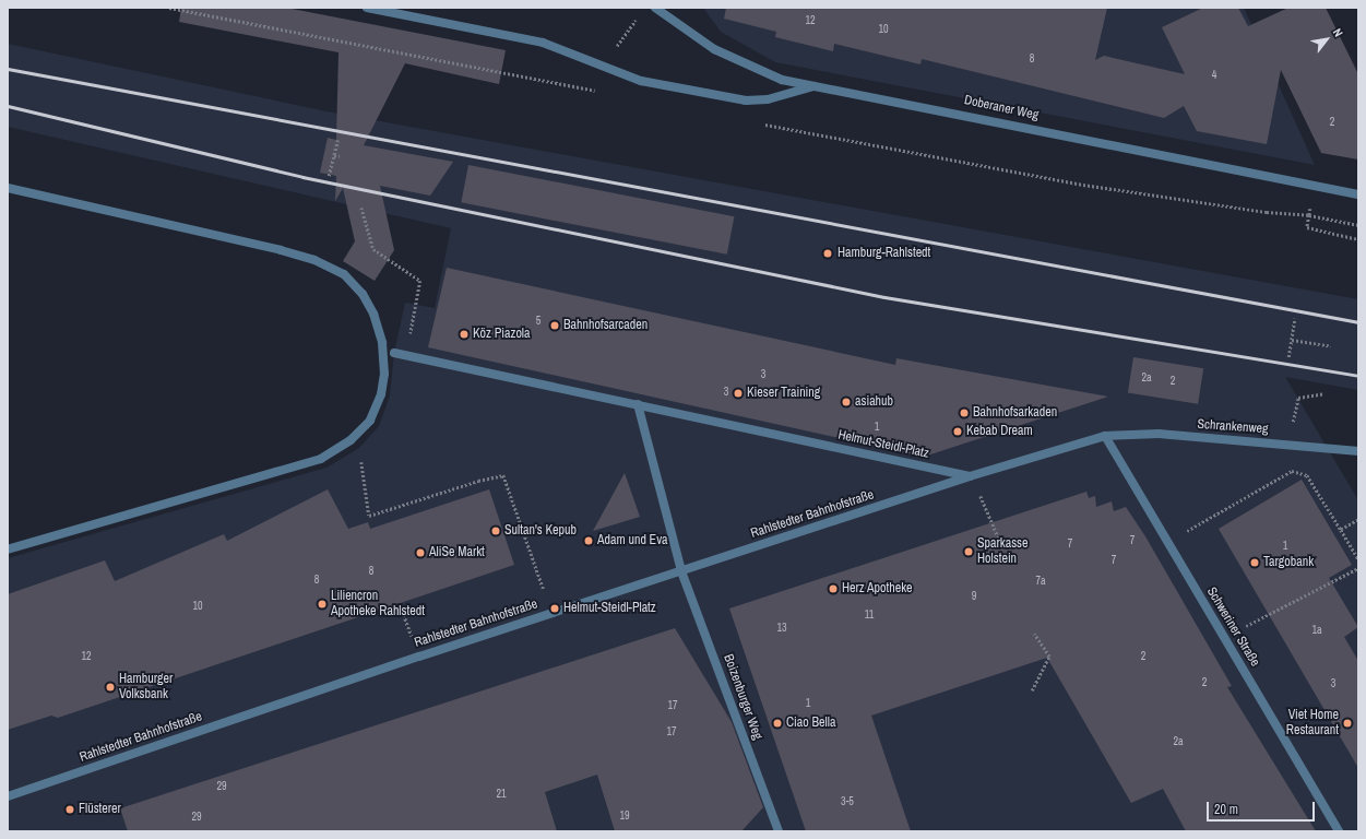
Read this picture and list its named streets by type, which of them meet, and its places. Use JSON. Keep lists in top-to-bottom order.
{
  "streets": {
    "street": [
      "Doberaner Weg",
      "Schrankenweg",
      "Helmut-Steidl-Platz",
      "Rahlstedter Bahnhofstraße",
      "Schweriner Straße",
      "Boizenburger Weg"
    ]
  },
  "crossings": [
    ["Schrankenweg", "Rahlstedter Bahnhofstraße"],
    ["Schrankenweg", "Schweriner Straße"],
    ["Helmut-Steidl-Platz", "Rahlstedter Bahnhofstraße"],
    ["Rahlstedter Bahnhofstraße", "Schweriner Straße"],
    ["Rahlstedter Bahnhofstraße", "Boizenburger Weg"]
  ],
  "places": [
    "Hamburg-Rahlstedt",
    "Bahnhofsarcaden",
    "Köz Piazola",
    "Kieser Training",
    "asiahub",
    "Bahnhofsarkaden",
    "Kebab Dream",
    "Sultan's Kepub",
    "Adam und Eva",
    "Sparkasse Holstein",
    "AliSe Markt",
    "Targobank",
    "Herz Apotheke",
    "Liliencron Apotheke Rahlstedt",
    "Helmut-Steidl-Platz",
    "Hamburger Volksbank",
    "Ciao Bella",
    "Viet Home Restaurant",
    "Flüsterer"
  ],
  "house_numbers": [
    "12",
    "10",
    "8",
    "4",
    "2",
    "5",
    "3",
    "2a",
    "2",
    "3",
    "1",
    "7",
    "7",
    "1",
    "7",
    "8",
    "8",
    "7a",
    "9",
    "10",
    "11",
    "13",
    "1a",
    "12",
    "2",
    "2",
    "3",
    "1",
    "17",
    "17",
    "2a",
    "29",
    "21",
    "3-5",
    "19",
    "29"
  ],
  "scale_bar": "20 m",
  "north": "top right"
}
